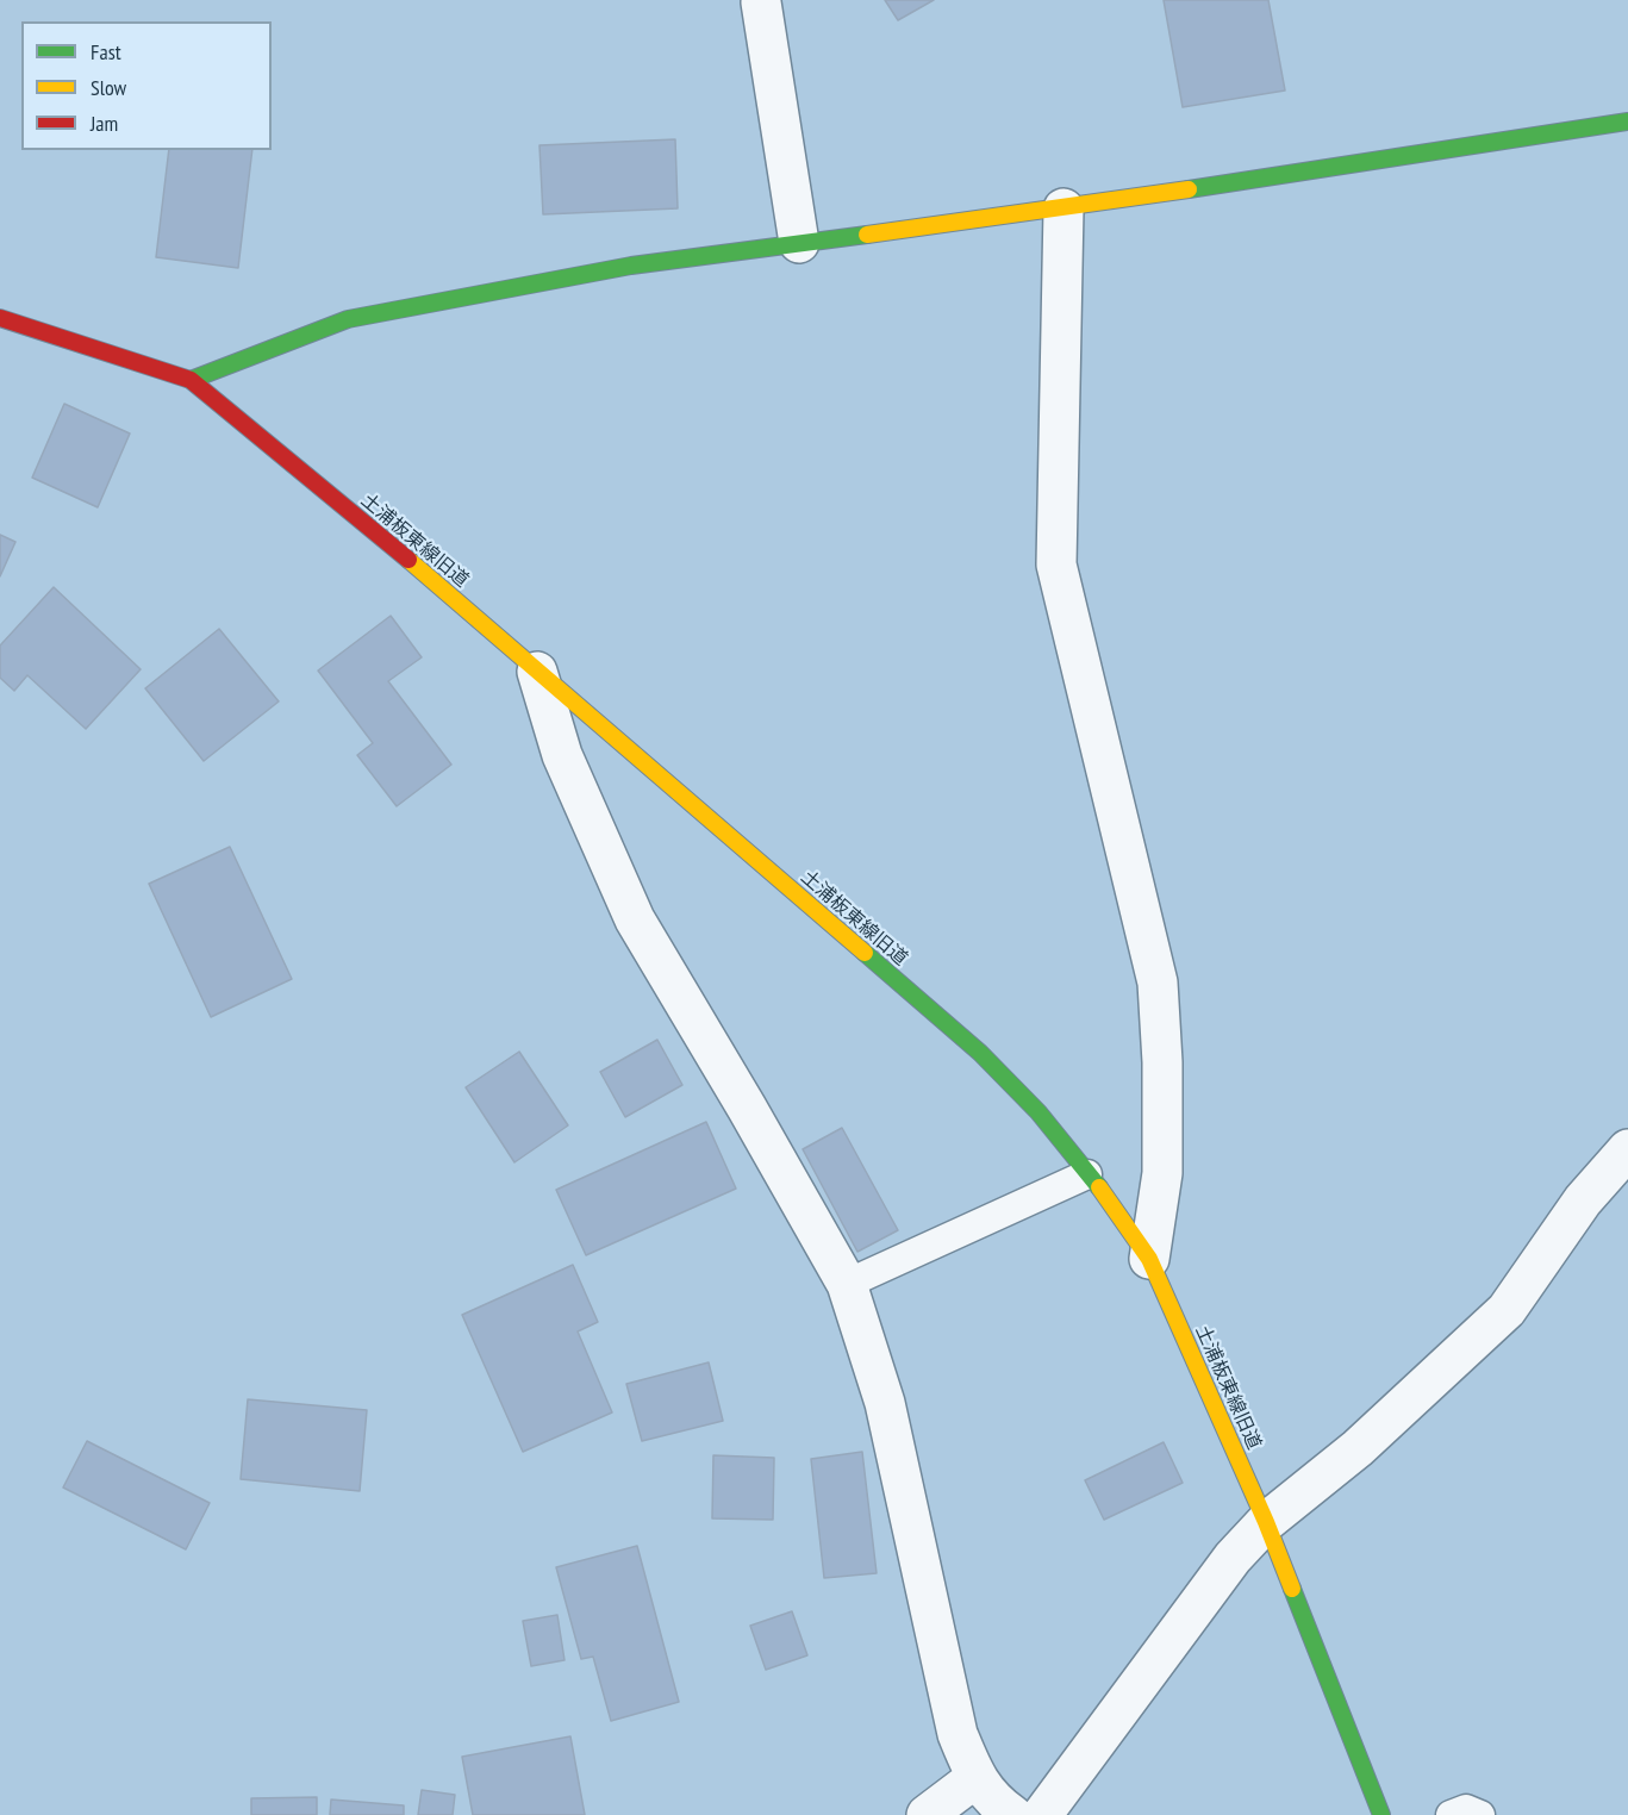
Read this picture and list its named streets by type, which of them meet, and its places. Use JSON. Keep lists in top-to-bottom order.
{
  "streets": {
    "street": ["土浦板東線旧道"]
  },
  "legend": ["Fast", "Slow", "Jam"]
}
